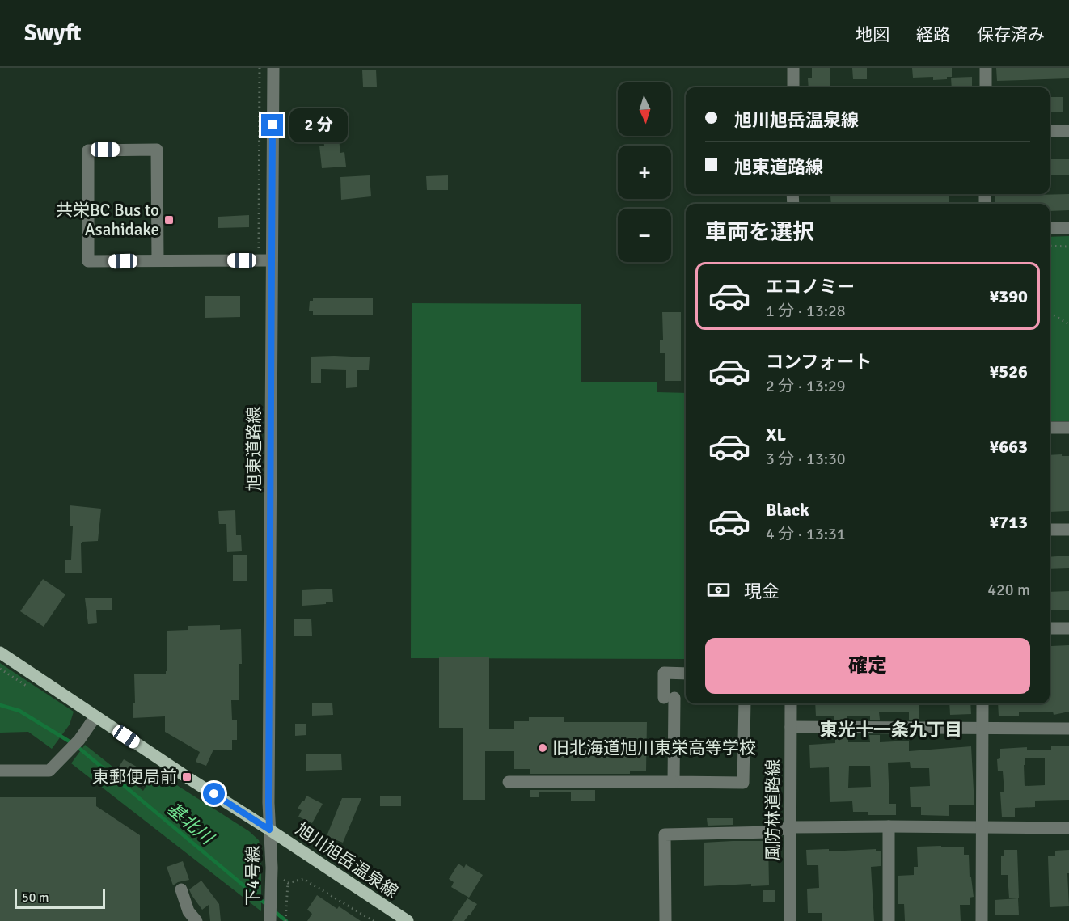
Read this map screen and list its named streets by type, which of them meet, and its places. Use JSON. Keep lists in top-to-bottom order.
{
  "streets": {
    "main road": ["旭川旭岳温泉線"],
    "street": ["旭東道路線", "風防林道路線", "下4号線"]
  },
  "crossings": [
    ["旭東道路線", "旭川旭岳温泉線"],
    ["旭東道路線", "下4号線"],
    ["旭川旭岳温泉線", "下4号線"]
  ],
  "districts": ["東光十一条九丁目"],
  "water": ["基北川"],
  "places": {
    "transit": ["共栄BC Bus to Asahidake", "東郵便局前"],
    "other": ["旧北海道旭川東栄高等学校"]
  },
  "scale_bar": "50 m",
  "north": "bottom",
  "page": {
    "header": "Swyft",
    "nav": ["地図", "経路", "保存済み"],
    "map_buttons": ["+", "−"],
    "banner": ["旭川旭岳温泉線", "旭東道路線"],
    "bubble": "2 分",
    "heading": "車両を選択",
    "list": [
      {
        "name": "エコノミー",
        "note": "1 分 · 13:28",
        "value": "¥390"
      },
      {
        "name": "コンフォート",
        "note": "2 分 · 13:29",
        "value": "¥526"
      },
      {
        "name": "XL",
        "note": "3 分 · 13:30",
        "value": "¥663"
      },
      {
        "name": "Black",
        "note": "4 分 · 13:31",
        "value": "¥713"
      }
    ],
    "pay": ["現金", "420 m"],
    "buttons": "確定",
    "scale": "50 m"
  }
}
